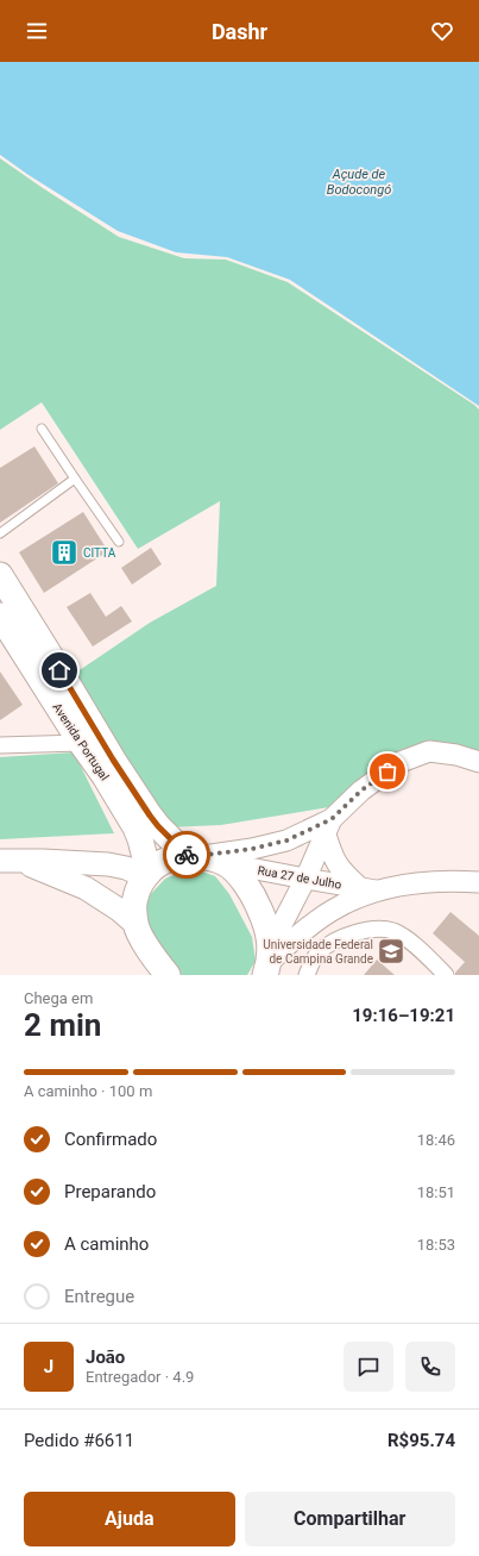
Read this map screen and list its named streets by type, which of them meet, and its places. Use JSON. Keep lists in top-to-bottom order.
{
  "streets": {
    "main road": ["Avenida Portugal"],
    "street": ["Rua 27 de Julho"]
  },
  "water": ["Açude de Bodocongó"],
  "places": {
    "building": ["CITTA"],
    "school or university": ["Universidade Federal de Campina Grande"]
  },
  "page": {
    "header": "Dashr",
    "heading": ["2 min", "Chega em", "19:16–19:21"],
    "panel": [
      "João",
      "Entregador · 4.9",
      "Pedido #6611",
      "R$95.74"
    ],
    "bar": "A caminho · 100 m",
    "list": [
      ["Confirmado", "18:46"],
      ["Preparando", "18:51"],
      ["A caminho", "18:53"],
      "Entregue"
    ],
    "round": "J",
    "buttons": ["Ajuda", "Compartilhar"]
  }
}
